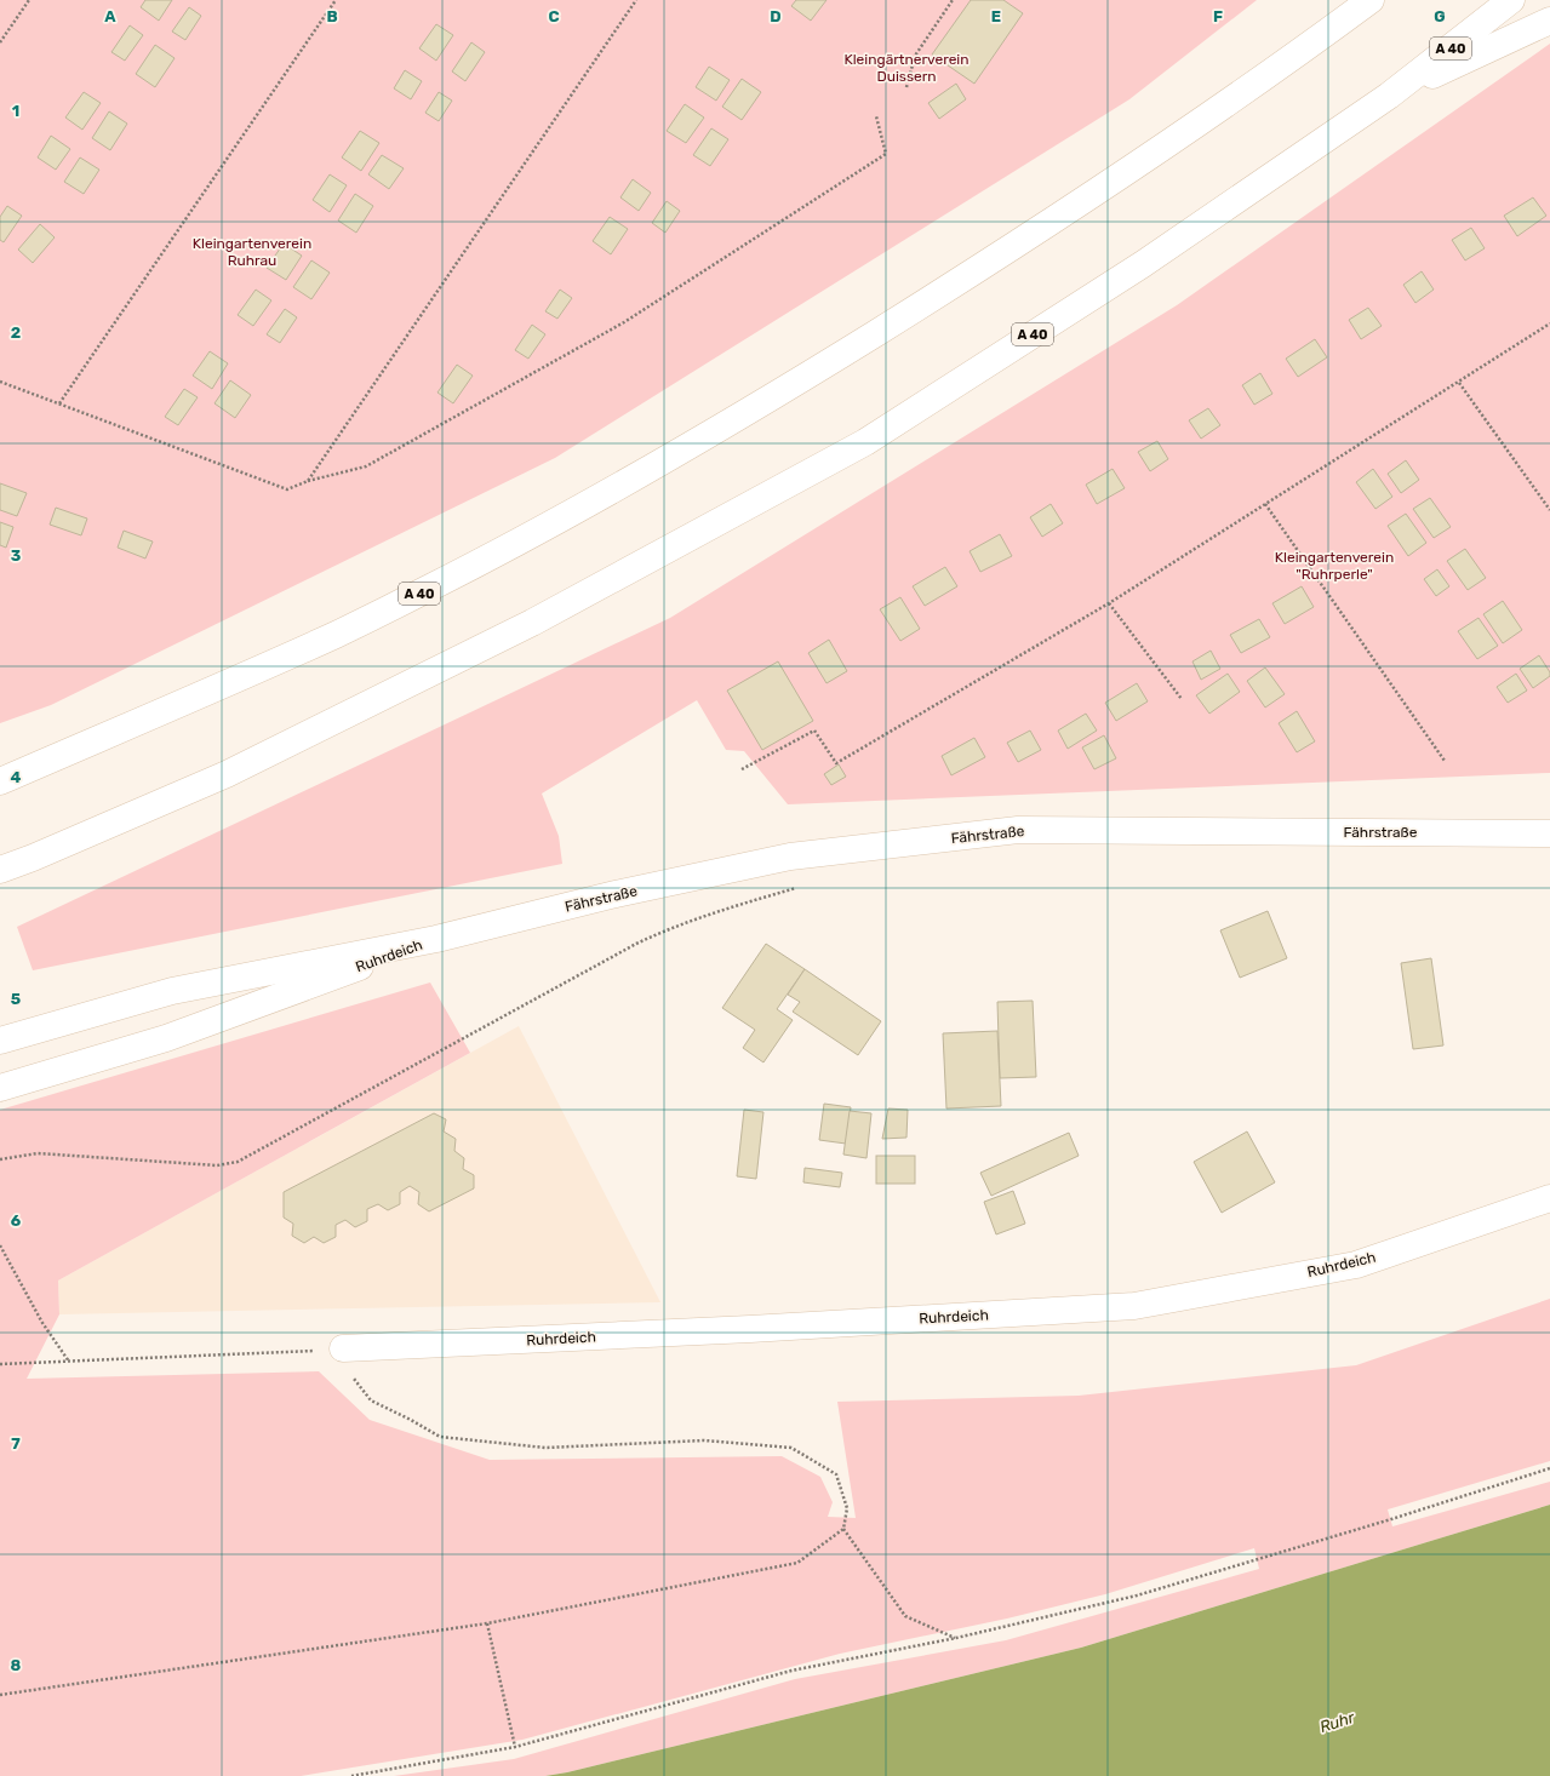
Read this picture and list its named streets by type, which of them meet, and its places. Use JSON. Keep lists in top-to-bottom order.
{
  "streets": {
    "main road": ["A 40", "Fährstraße", "Ruhrdeich"]
  },
  "crossings": [
    ["Fährstraße", "Ruhrdeich"]
  ],
  "water": ["Ruhr"],
  "parks": ["Kleingärtnerverein Duissern", "Kleingartenverein Ruhrau", "Kleingartenverein \"Ruhrperle\""],
  "grid": {
    "columns": [
      "A",
      "B",
      "C",
      "D",
      "E",
      "F",
      "G"
    ],
    "rows": [
      "1",
      "2",
      "3",
      "4",
      "5",
      "6",
      "7",
      "8"
    ]
  }
}
